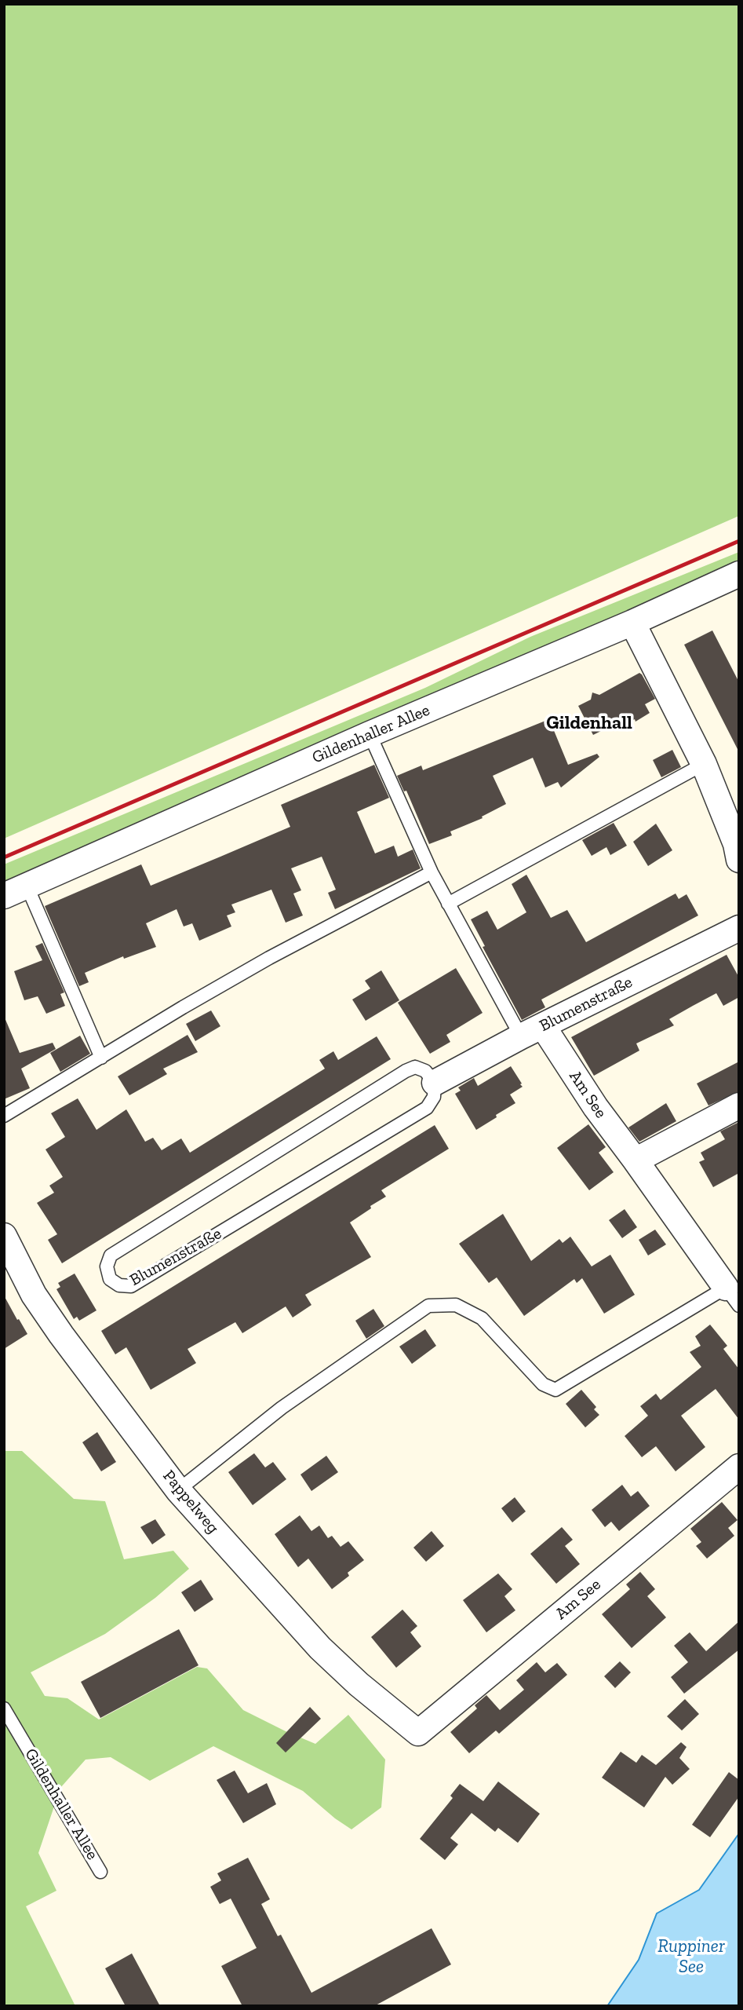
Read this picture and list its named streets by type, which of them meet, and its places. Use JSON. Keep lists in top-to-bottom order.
{
  "streets": {
    "street": [
      "Gildenhaller Allee",
      "Blumenstraße",
      "Am See",
      "Pappelweg"
    ]
  },
  "crossings": [
    ["Blumenstraße", "Am See"],
    ["Am See", "Pappelweg"]
  ],
  "districts": ["Gildenhall"],
  "water": ["Ruppiner See"]
}
